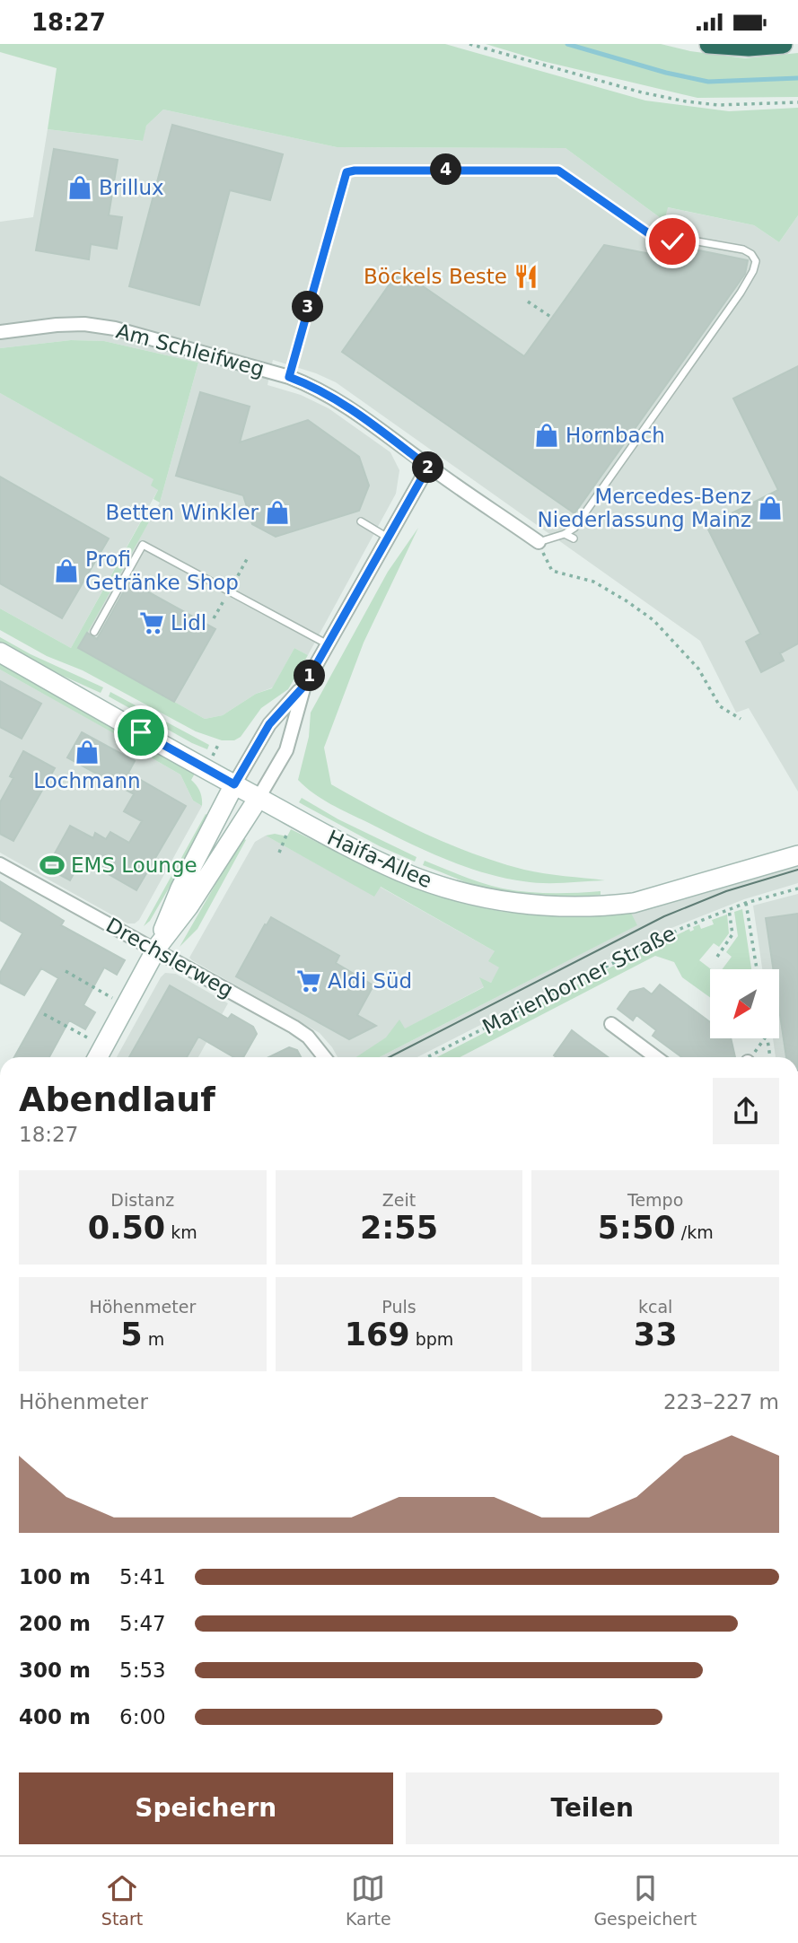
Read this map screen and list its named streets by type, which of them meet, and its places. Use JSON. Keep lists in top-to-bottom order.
{
  "streets": {
    "street": ["Am Schleifweg", "Haifa-Allee", "Drechslerweg"],
    "path": ["Marienborner Straße"]
  },
  "places": {
    "shop": [
      "Brillux",
      "Hornbach",
      "Mercedes-Benz Niederlassung Mainz",
      "Betten Winkler",
      "Profi Getränke Shop",
      "Lochmann"
    ],
    "restaurant": ["Böckels Beste"],
    "supermarket": ["Lidl", "Aldi Süd"],
    "sports": ["EMS Lounge"]
  },
  "north": "bottom left",
  "page": {
    "status": "18:27",
    "pins": [
      "4",
      "3",
      "2",
      "1"
    ],
    "heading": ["Abendlauf", "18:27"],
    "stats": [
      ["Distanz", "0.50 km"],
      ["Zeit", "2:55"],
      ["Tempo", "5:50 /km"],
      ["Höhenmeter", "5 m"],
      ["Puls", "169 bpm"],
      ["kcal", "33"]
    ],
    "chart": ["Höhenmeter", "223–227 m"],
    "list": [
      {
        "name": "100 m",
        "note": "5:41"
      },
      {
        "name": "200 m",
        "note": "5:47"
      },
      {
        "name": "300 m",
        "note": "5:53"
      },
      {
        "name": "400 m",
        "note": "6:00"
      }
    ],
    "buttons": ["Speichern", "Teilen"],
    "tabs": ["Start", "Karte", "Gespeichert"]
  }
}
